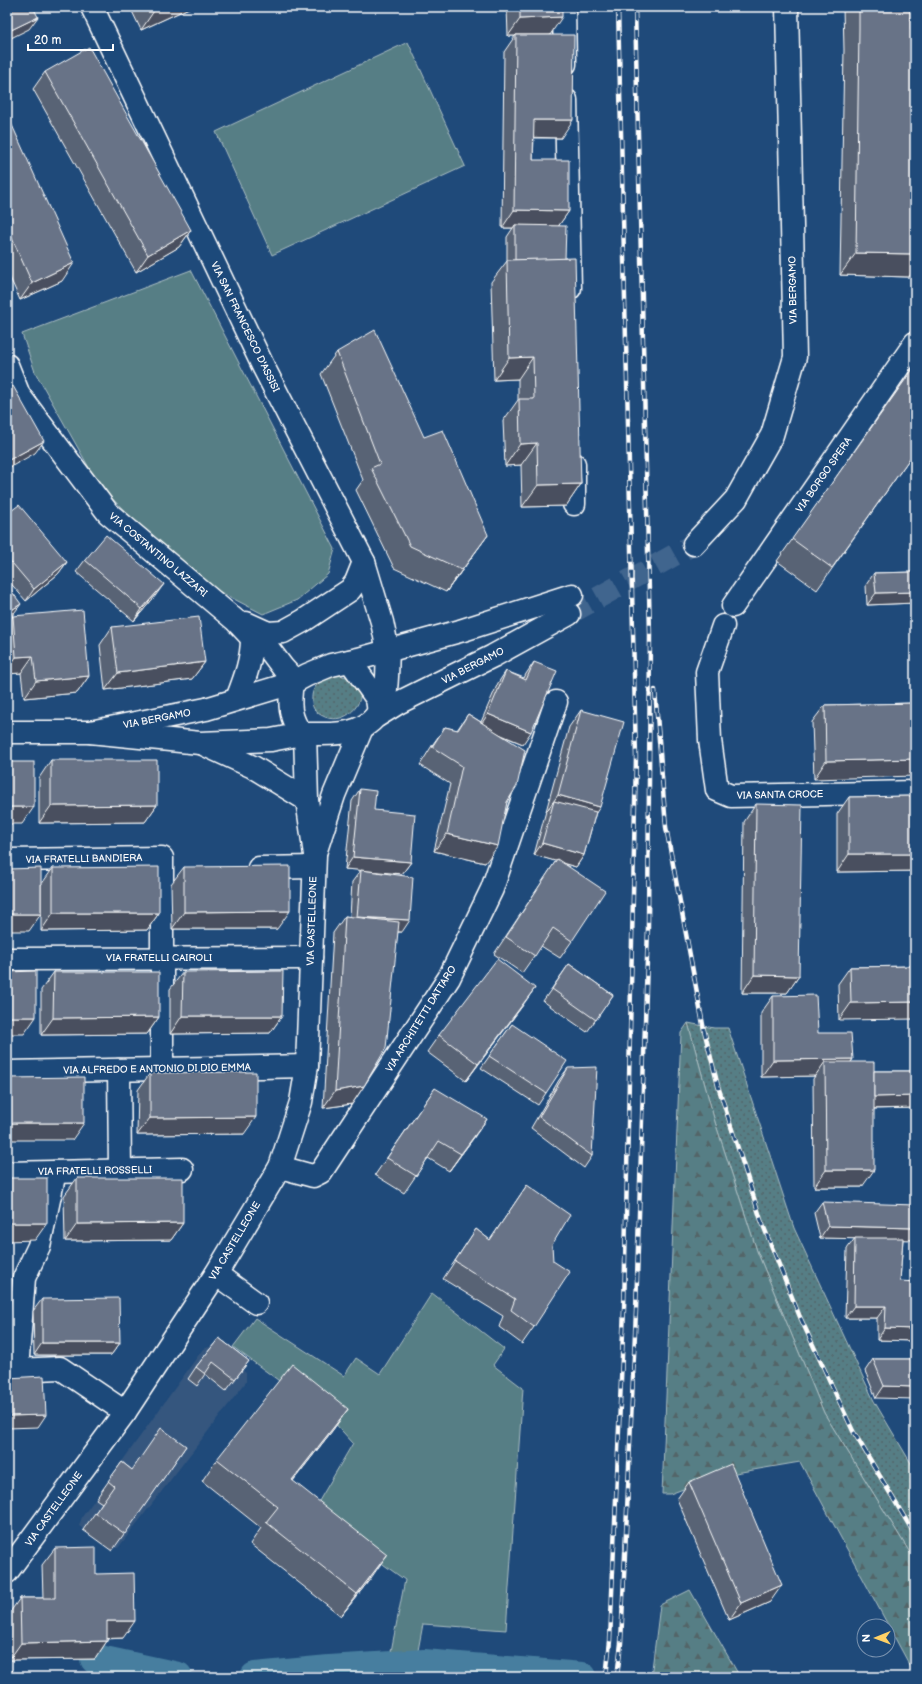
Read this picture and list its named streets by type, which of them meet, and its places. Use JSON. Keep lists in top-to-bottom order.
{
  "streets": {
    "street": [
      "VIA BERGAMO",
      "VIA SAN FRANCESCO D'ASSISI",
      "VIA BORGO SPERA",
      "VIA COSTANTINO LAZZARI",
      "VIA SANTA CROCE",
      "VIA FRATELLI BANDIERA",
      "VIA CASTELLEONE",
      "VIA FRATELLI CAIROLI",
      "VIA ARCHITETTI DATTARO",
      "VIA ALFREDO E ANTONIO DI DIO EMMA",
      "VIA FRATELLI ROSSELLI"
    ]
  },
  "crossings": [
    ["VIA BERGAMO", "VIA SAN FRANCESCO D'ASSISI"],
    ["VIA BERGAMO", "VIA COSTANTINO LAZZARI"],
    ["VIA BERGAMO", "VIA CASTELLEONE"],
    ["VIA SAN FRANCESCO D'ASSISI", "VIA COSTANTINO LAZZARI"],
    ["VIA SAN FRANCESCO D'ASSISI", "VIA CASTELLEONE"],
    ["VIA COSTANTINO LAZZARI", "VIA CASTELLEONE"],
    ["VIA CASTELLEONE", "VIA FRATELLI CAIROLI"],
    ["VIA CASTELLEONE", "VIA ARCHITETTI DATTARO"],
    ["VIA CASTELLEONE", "VIA ALFREDO E ANTONIO DI DIO EMMA"]
  ],
  "scale_bar": "20 m",
  "north": "left"
}
